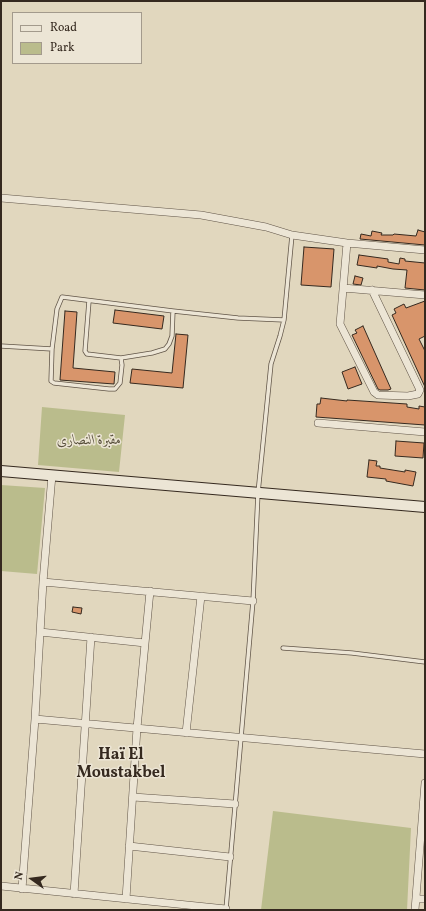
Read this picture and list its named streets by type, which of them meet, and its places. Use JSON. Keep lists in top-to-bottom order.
{
  "districts": ["Haï El Moustakbel"],
  "parks": ["مقبرة النصارى"],
  "legend": ["Road", "Park"],
  "north": "left"
}
